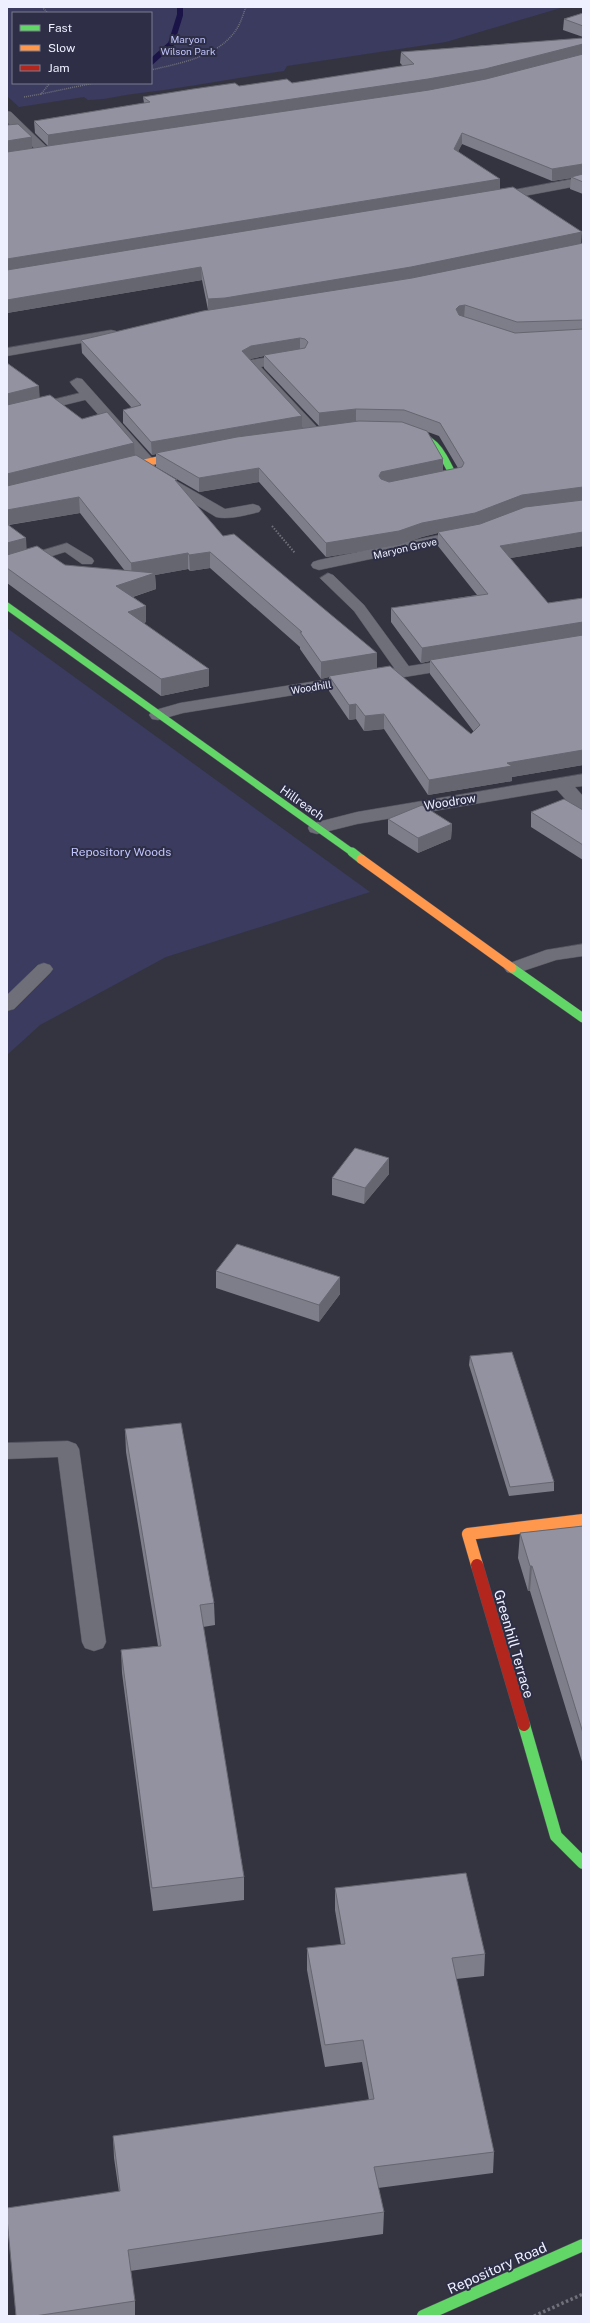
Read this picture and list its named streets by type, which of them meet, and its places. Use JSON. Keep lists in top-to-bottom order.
{
  "streets": {
    "main road": ["Hillreach", "Greenhill Terrace", "Repository Road"],
    "street": ["Maryon Grove", "Woodhill", "Woodrow"]
  },
  "crossings": [
    ["Woodhill", "Hillreach"],
    ["Woodrow", "Hillreach"]
  ],
  "parks": ["Maryon Wilson Park", "Repository Woods"],
  "legend": ["Fast", "Slow", "Jam"]
}
